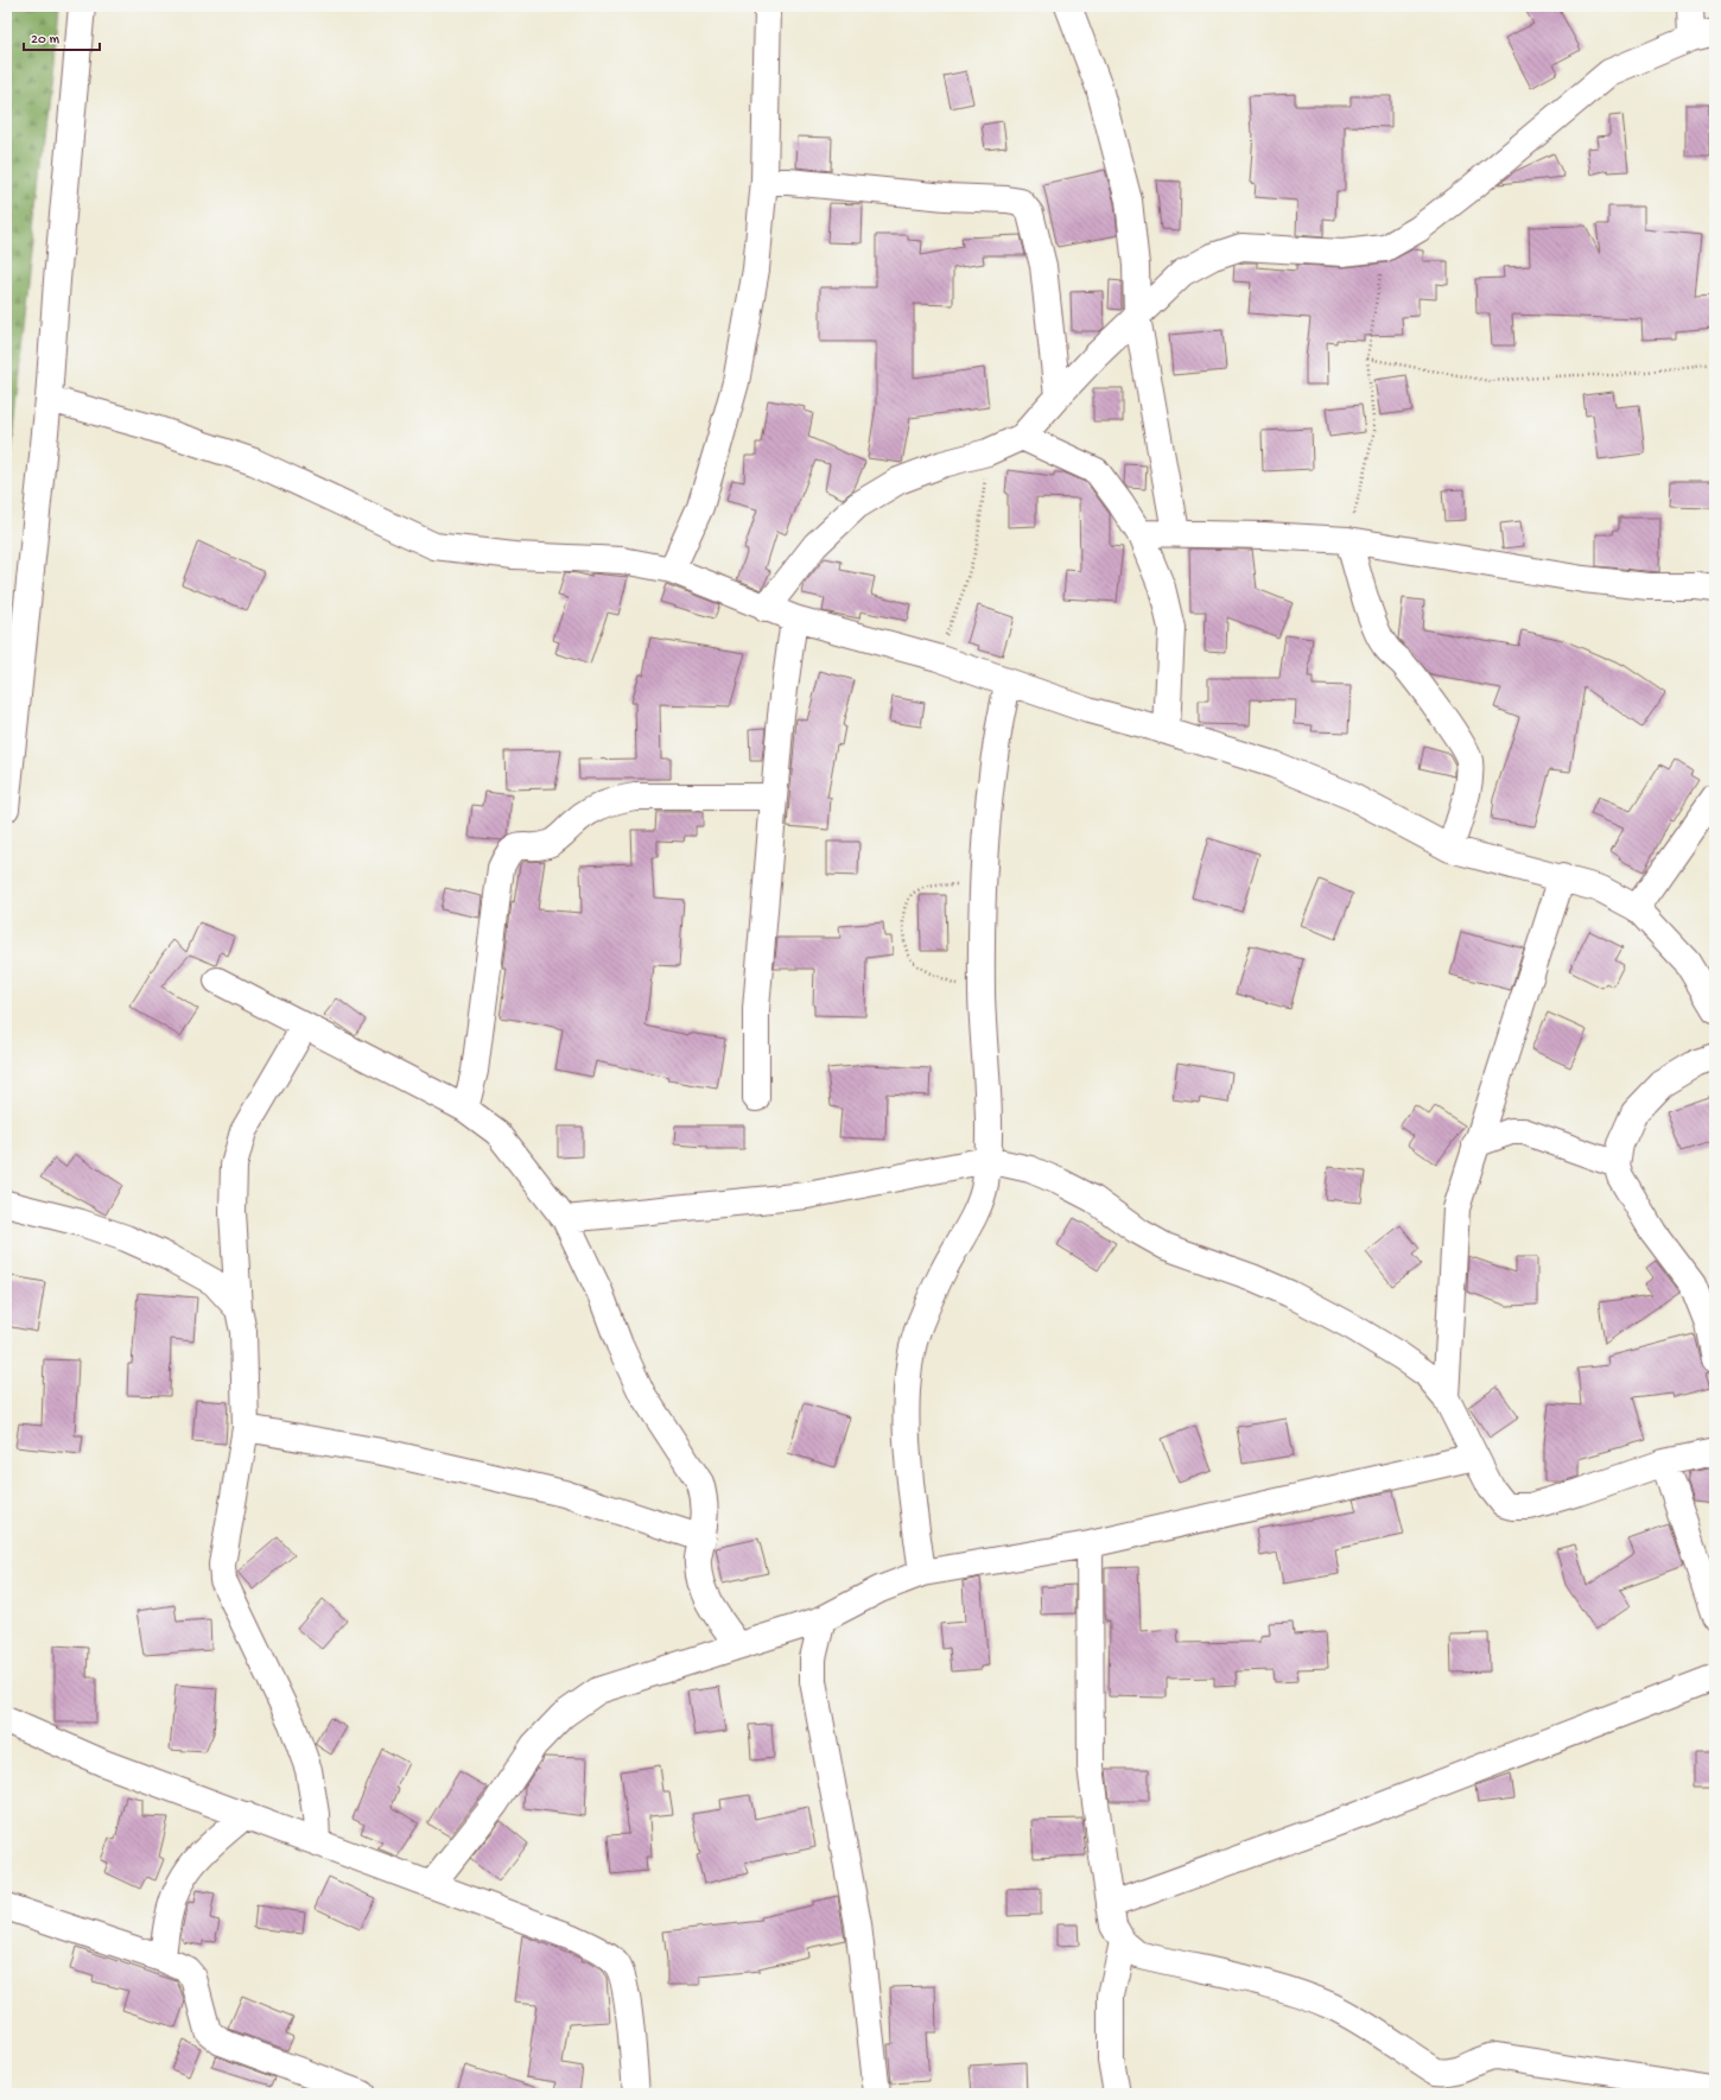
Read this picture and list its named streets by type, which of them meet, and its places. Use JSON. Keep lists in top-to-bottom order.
{
  "scale_bar": "20 m"
}
